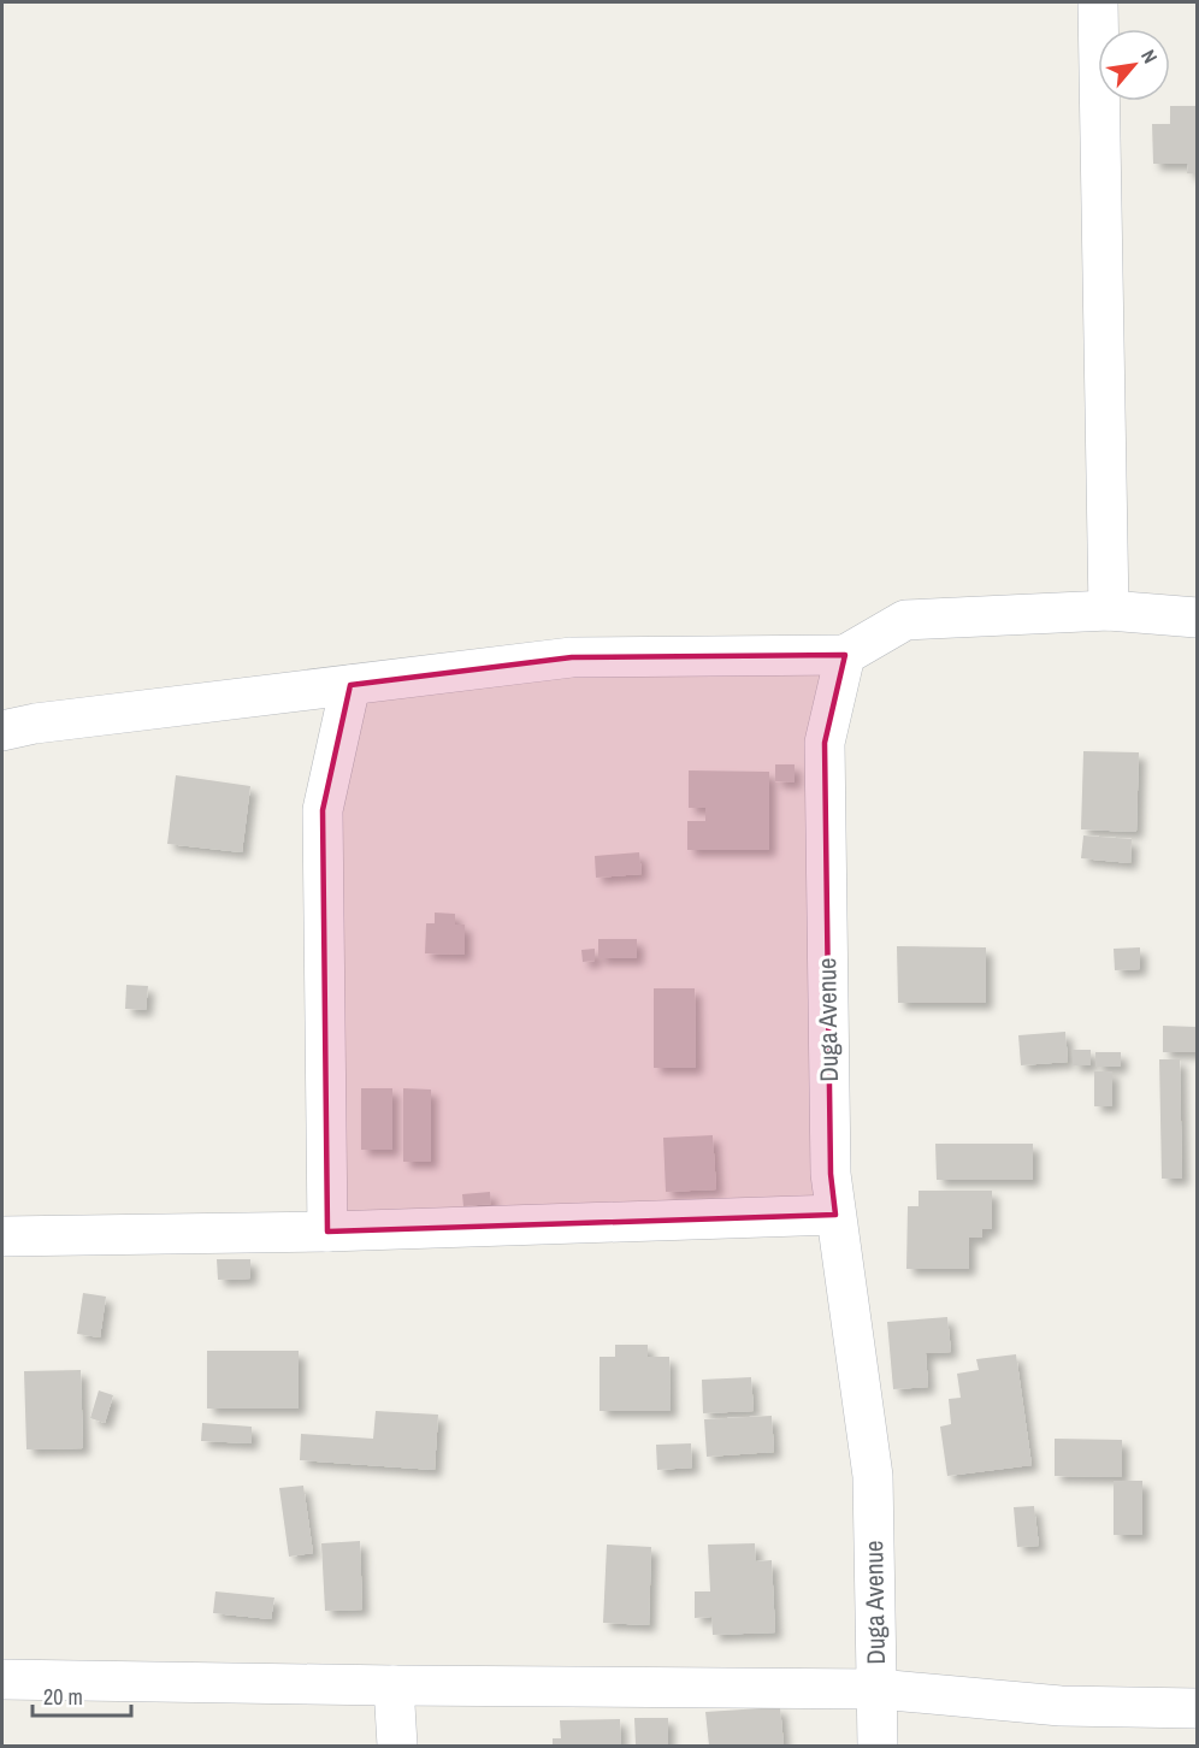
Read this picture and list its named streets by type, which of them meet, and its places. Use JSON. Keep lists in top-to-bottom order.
{
  "streets": {
    "street": ["Duga Avenue"]
  },
  "scale_bar": "20 m",
  "north": "top right"
}
